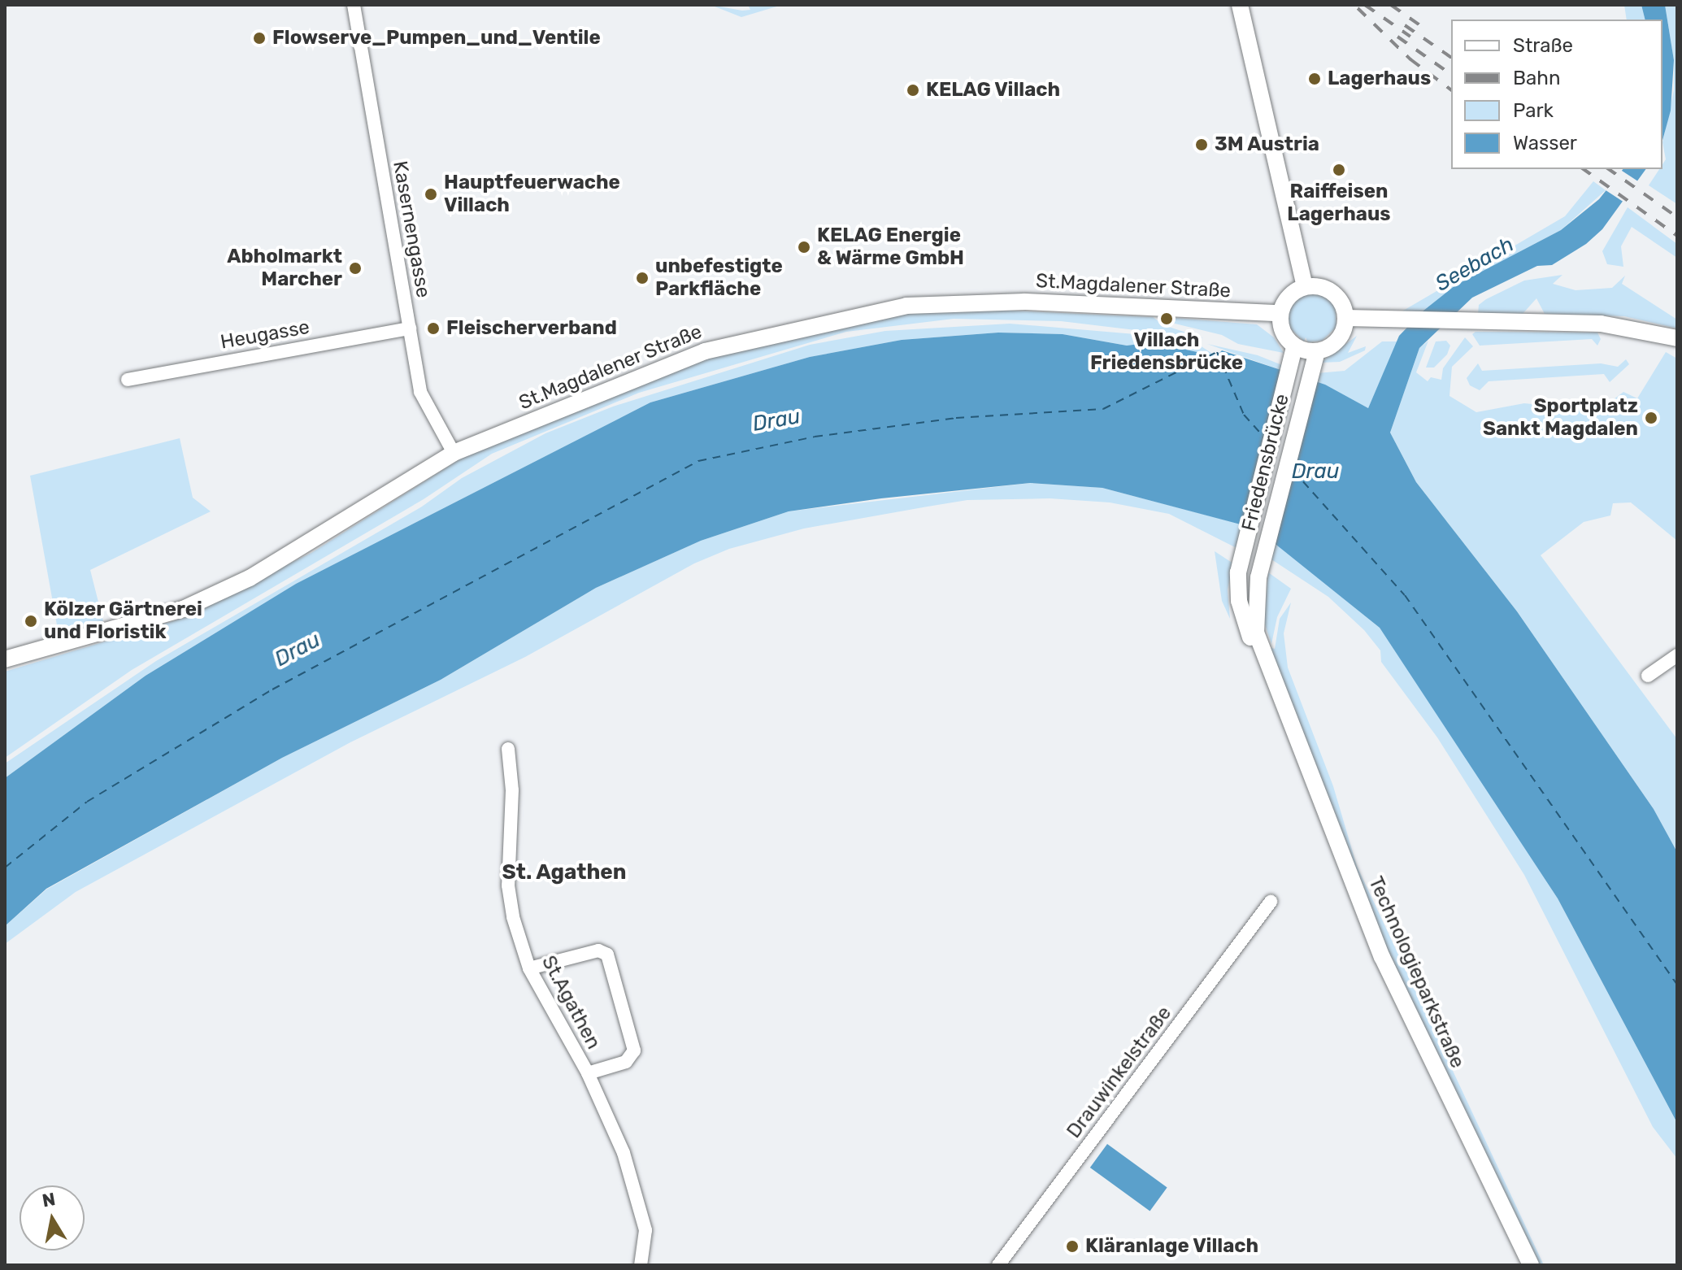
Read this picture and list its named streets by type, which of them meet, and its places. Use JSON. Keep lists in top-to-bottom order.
{
  "streets": {
    "street": [
      "Kasernengasse",
      "St.Magdalener Straße",
      "Heugasse",
      "Friedensbrücke",
      "Technologieparkstraße",
      "St.Agathen",
      "Drauwinkelstraße"
    ]
  },
  "crossings": [
    ["Kasernengasse", "St.Magdalener Straße"],
    ["Kasernengasse", "Heugasse"],
    ["St.Magdalener Straße", "Friedensbrücke"],
    ["Friedensbrücke", "Technologieparkstraße"]
  ],
  "districts": ["St. Agathen"],
  "water": ["Seebach", "Drau"],
  "places": [
    "Flowserve_Pumpen_und_Ventile",
    "Lagerhaus",
    "KELAG Villach",
    "3M Austria",
    "Raiffeisen Lagerhaus",
    "Hauptfeuerwache Villach",
    "KELAG Energie & Wärme GmbH",
    "Abholmarkt Marcher",
    "unbefestigte Parkfläche",
    "Villach Friedensbrücke",
    "Fleischerverband",
    "Sportplatz Sankt Magdalen",
    "Kölzer Gärtnerei und Floristik",
    "Kläranlage Villach"
  ],
  "legend": [
    "Straße",
    "Bahn",
    "Park",
    "Wasser"
  ],
  "north": "top"
}
